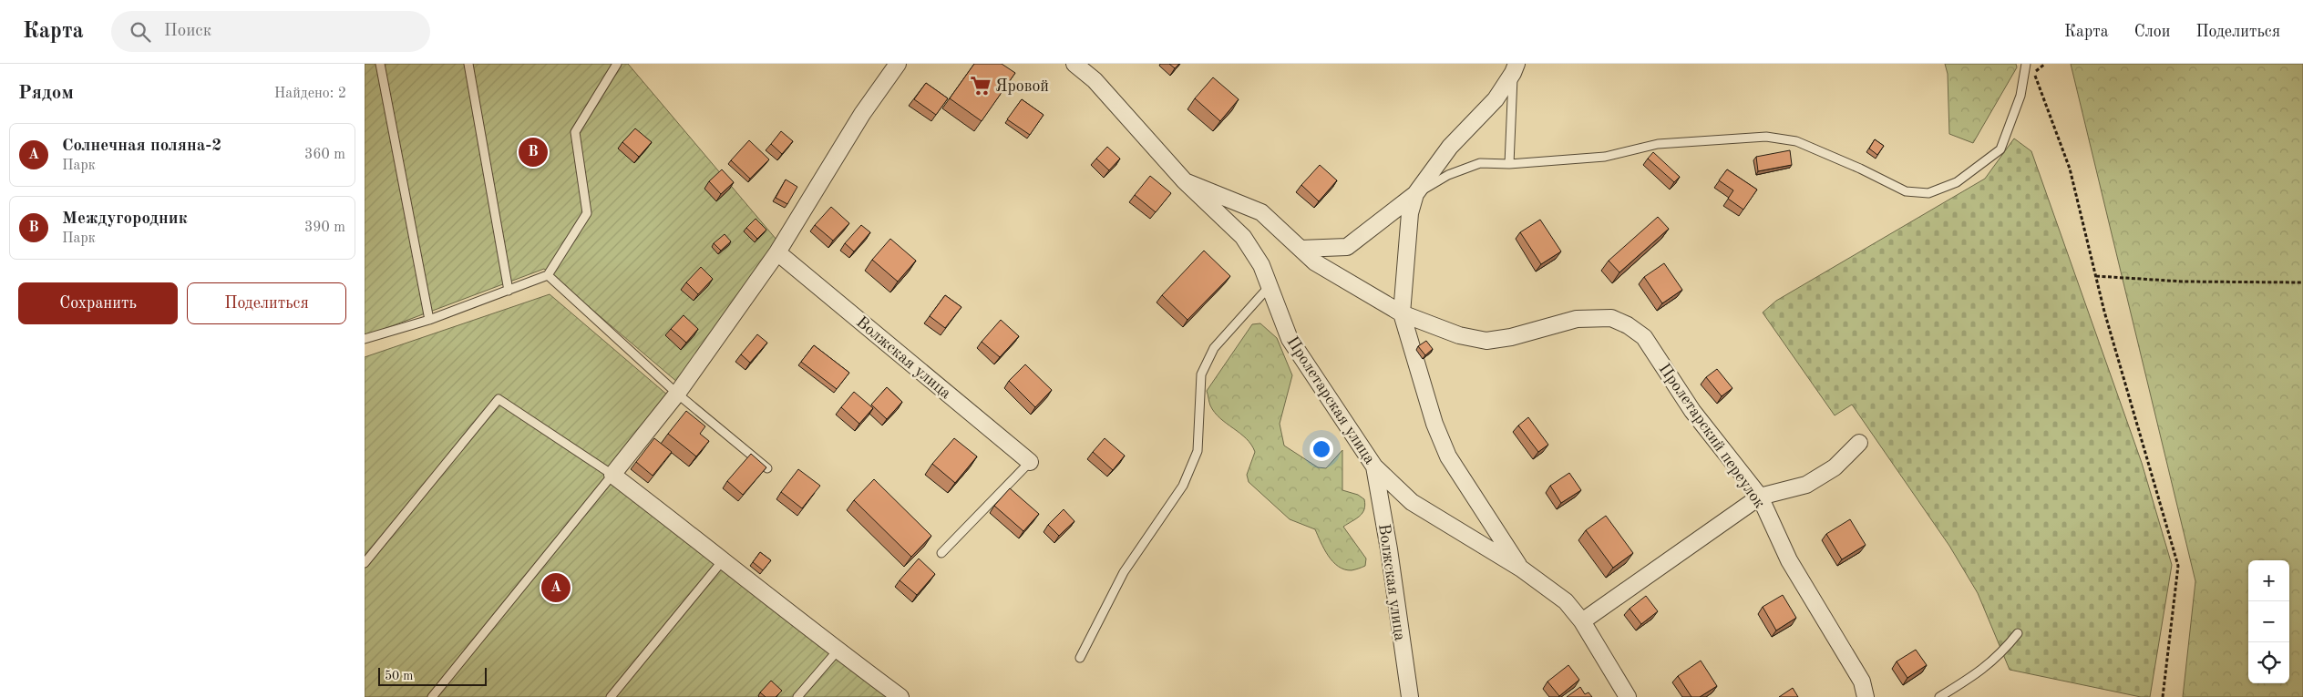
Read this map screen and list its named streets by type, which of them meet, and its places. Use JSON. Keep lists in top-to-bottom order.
{
  "streets": {
    "street": ["Волжская улица", "Пролетарская улица", "Пролетарский переулок"]
  },
  "crossings": [
    ["Волжская улица", "Пролетарская улица"],
    ["Пролетарская улица", "Пролетарский переулок"]
  ],
  "places": {
    "supermarket": ["Яровой"]
  },
  "scale_bar": "50 m",
  "page": {
    "header": "Карта",
    "search": "Поиск",
    "nav": ["Карта", "Слои", "Поделиться"],
    "heading": ["Рядом", "Найдено: 2"],
    "list": [
      {
        "mark": "A",
        "name": "Солнечная поляна-2",
        "note": "Парк",
        "value": "360 m"
      },
      {
        "mark": "B",
        "name": "Междугородник",
        "note": "Парк",
        "value": "390 m"
      }
    ],
    "pins": ["B", "A"],
    "buttons": ["Сохранить", "Поделиться"],
    "map_buttons": ["+", "−"],
    "scale": "50 m"
  }
}
